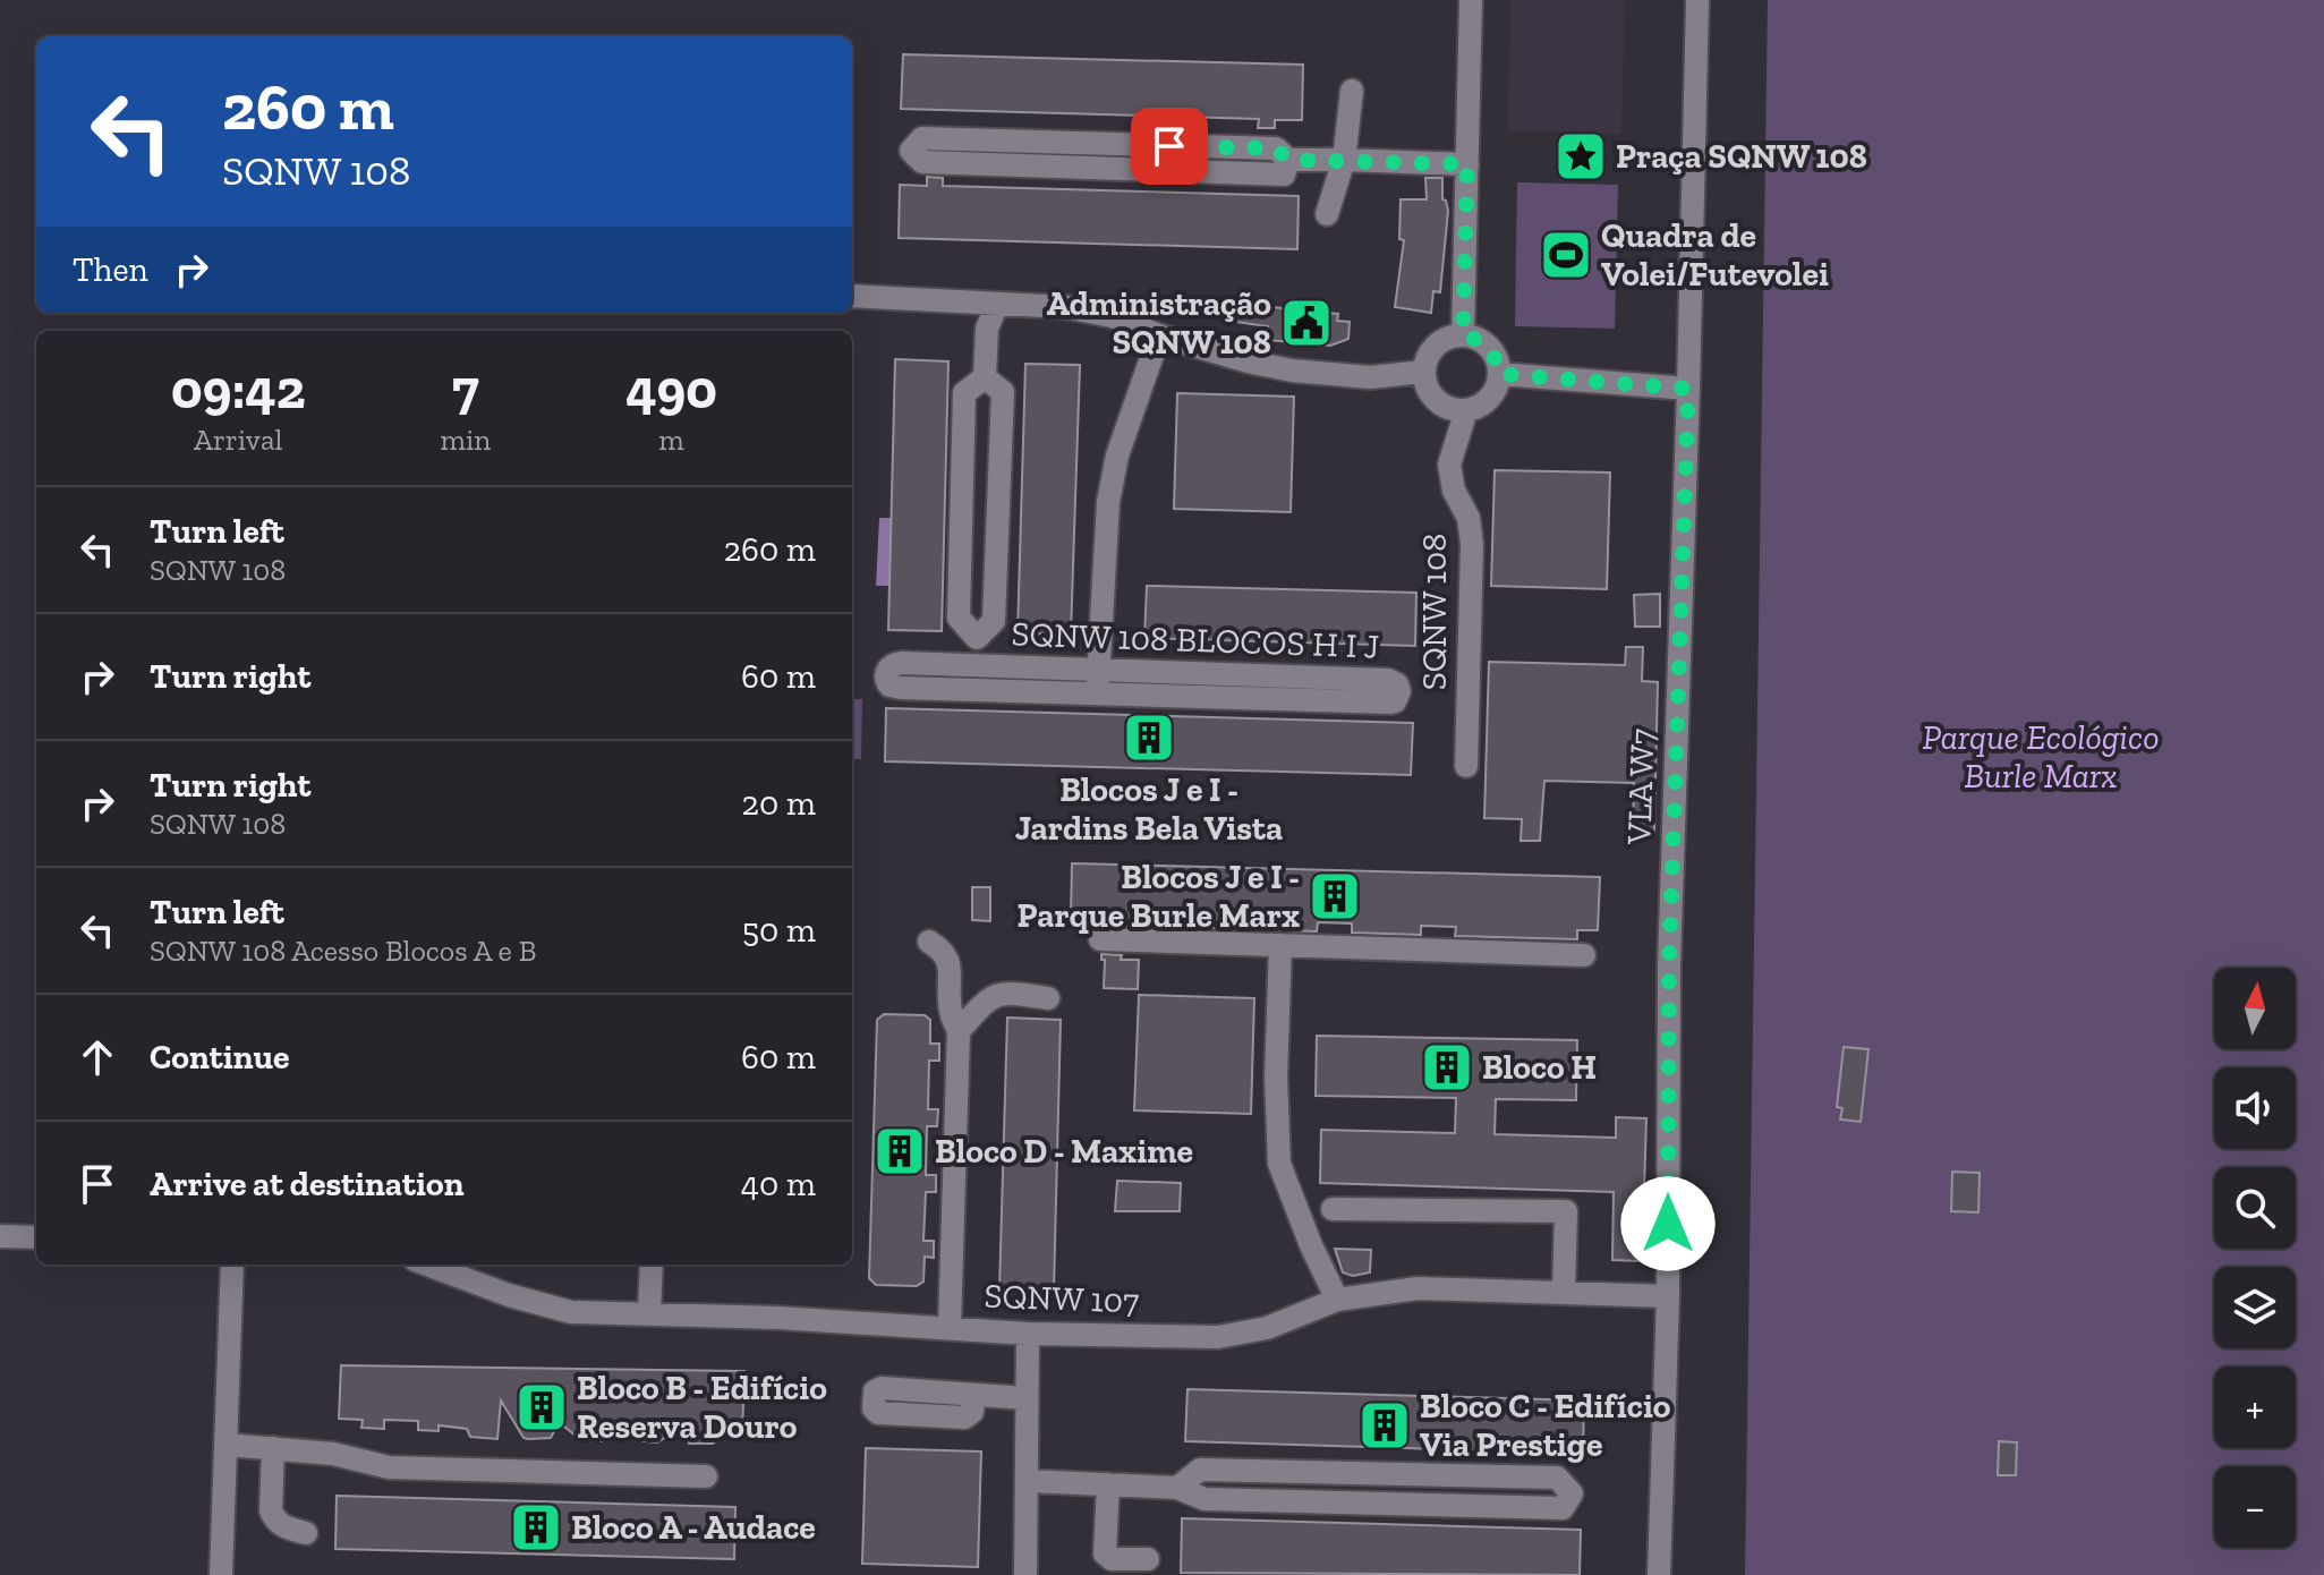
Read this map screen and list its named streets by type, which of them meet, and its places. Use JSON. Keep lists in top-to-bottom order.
{
  "streets": {
    "street": [
      "SQNW 108",
      "SQNW 108 BLOCOS H I J",
      "VLA W7",
      "SQNW 107"
    ]
  },
  "crossings": [
    ["VLA W7", "SQNW 107"]
  ],
  "parks": ["Parque Ecológico Burle Marx"],
  "places": {
    "place": ["Praça SQNW 108"],
    "sports": ["Quadra de Volei/Futevolei"],
    "public building": ["Administração SQNW 108"],
    "building": [
      "Blocos J e I - Jardins Bela Vista",
      "Blocos J e I - Parque Burle Marx",
      "Bloco H",
      "Bloco D - Maxime",
      "Bloco B - Edifício Reserva Douro",
      "Bloco C - Edifício Via Prestige",
      "Bloco A - Audace"
    ]
  },
  "north": "top",
  "page": {
    "turn": ["260 m", "SQNW 108"],
    "then": "Then",
    "eta": [
      "09:42",
      "Arrival",
      "7",
      "min",
      "490",
      "m"
    ],
    "list": [
      {
        "name": "Turn left",
        "note": "SQNW 108",
        "value": "260 m"
      },
      {
        "name": "Turn right",
        "value": "60 m"
      },
      {
        "name": "Turn right",
        "note": "SQNW 108",
        "value": "20 m"
      },
      {
        "name": "Turn left",
        "note": "SQNW 108 Acesso Blocos A e B",
        "value": "50 m"
      },
      {
        "name": "Continue",
        "value": "60 m"
      },
      {
        "name": "Arrive at destination",
        "value": "40 m"
      }
    ],
    "map_buttons": ["+", "−"]
  }
}
